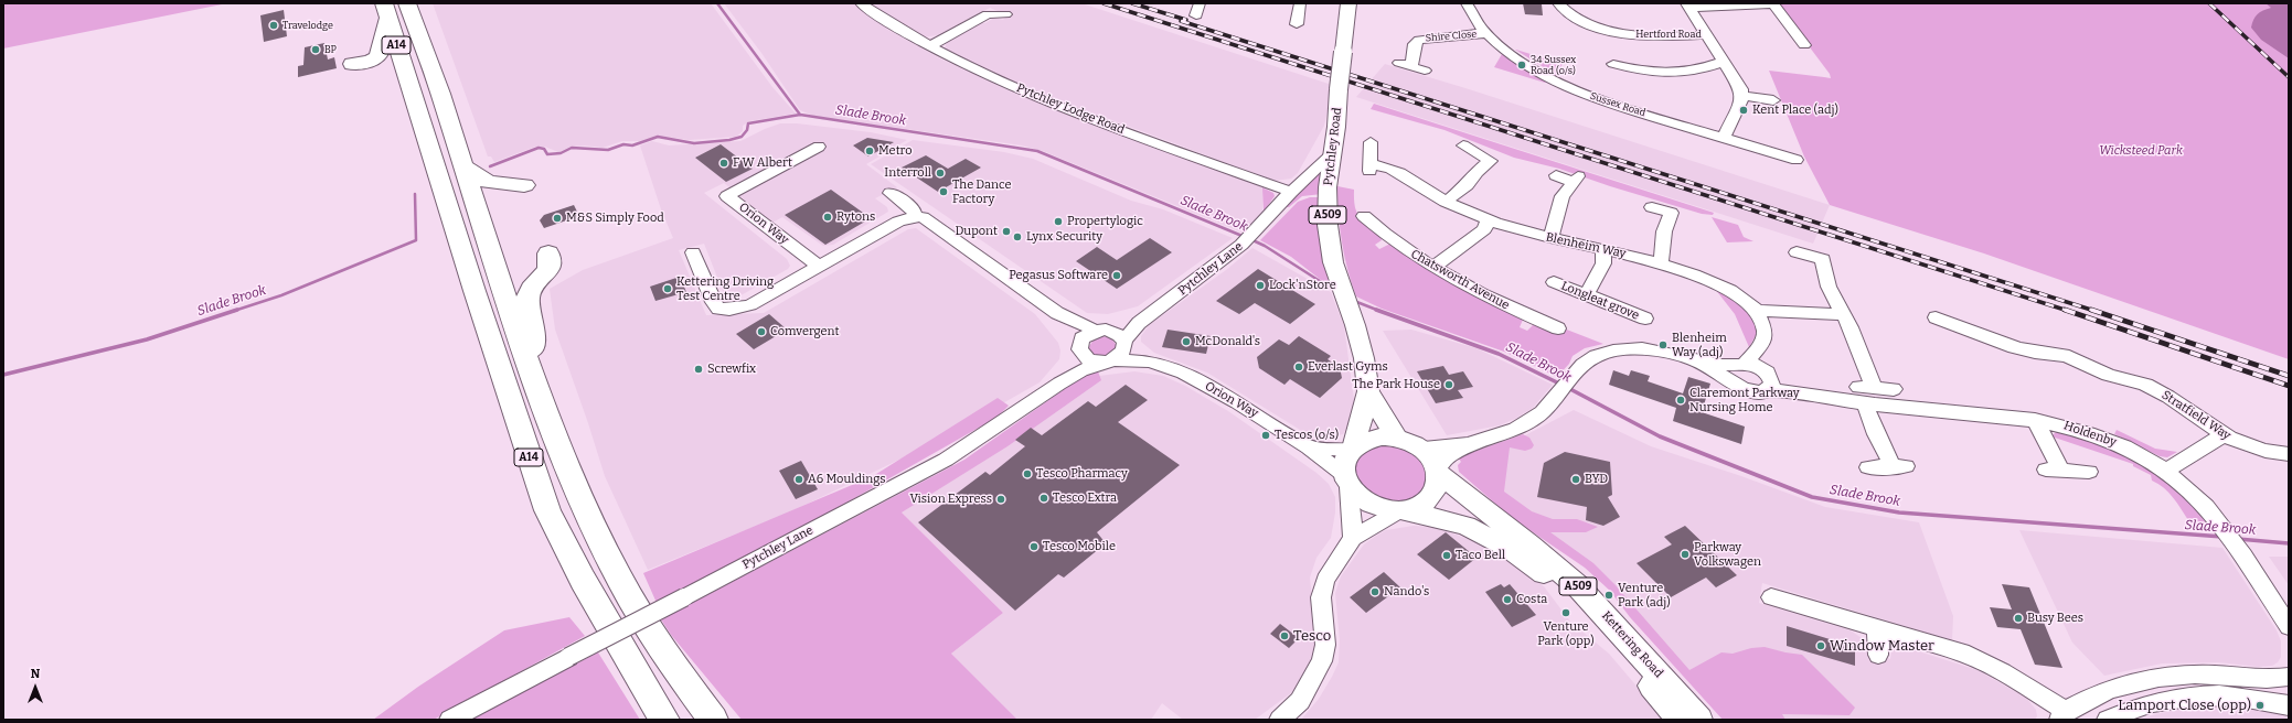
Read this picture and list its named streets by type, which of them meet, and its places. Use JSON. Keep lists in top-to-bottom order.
{
  "streets": {
    "highway": ["A14"],
    "main road": ["Pytchley Road", "A509", "Kettering Road"],
    "street": [
      "Hertford Road",
      "Shire Close",
      "Sussex Road",
      "Pytchley Lodge Road",
      "Orion Way",
      "Blenheim Way",
      "Pytchley Lane",
      "Chatsworth Avenue",
      "Longleat grove",
      "Stratfield Way",
      "Holdenby"
    ]
  },
  "crossings": [
    ["Shire Close", "Sussex Road"],
    ["Pytchley Lodge Road", "Pytchley Lane"],
    ["Pytchley Road", "A509"],
    ["Pytchley Road", "Orion Way"],
    ["Pytchley Road", "Pytchley Lane"],
    ["Pytchley Road", "Kettering Road"],
    ["A509", "Orion Way"],
    ["A509", "Kettering Road"],
    ["Orion Way", "Pytchley Lane"],
    ["Orion Way", "Kettering Road"],
    ["Blenheim Way", "Longleat grove"]
  ],
  "water": ["Slade Brook"],
  "parks": ["Wicksteed Park"],
  "places": [
    "Travelodge",
    "BP",
    "34 Sussex Road (o/s)",
    "Kent Place (adj)",
    "Metro",
    "F W Albert",
    "Interroll",
    "The Dance Factory",
    "Rytons",
    "M&S Simply Food",
    "Propertylogic",
    "Dupont",
    "Lynx Security",
    "Pegasus Software",
    "Lock'nStore",
    "Kettering Driving Test Centre",
    "Comvergent",
    "McDonald's",
    "Blenheim Way (adj)",
    "Everlast Gyms",
    "Screwfix",
    "The Park House",
    "Claremont Parkway Nursing Home",
    "Tescos (o/s)",
    "Tesco Pharmacy",
    "A6 Mouldings",
    "BYD",
    "Tesco Extra",
    "Vision Express",
    "Tesco Mobile",
    "Parkway Volkswagen",
    "Taco Bell",
    "Nando's",
    "Venture Park (adj)",
    "Costa",
    "Venture Park (opp)",
    "Busy Bees",
    "Tesco",
    "Window Master",
    "Lamport Close (opp)"
  ],
  "north": "top"
}
